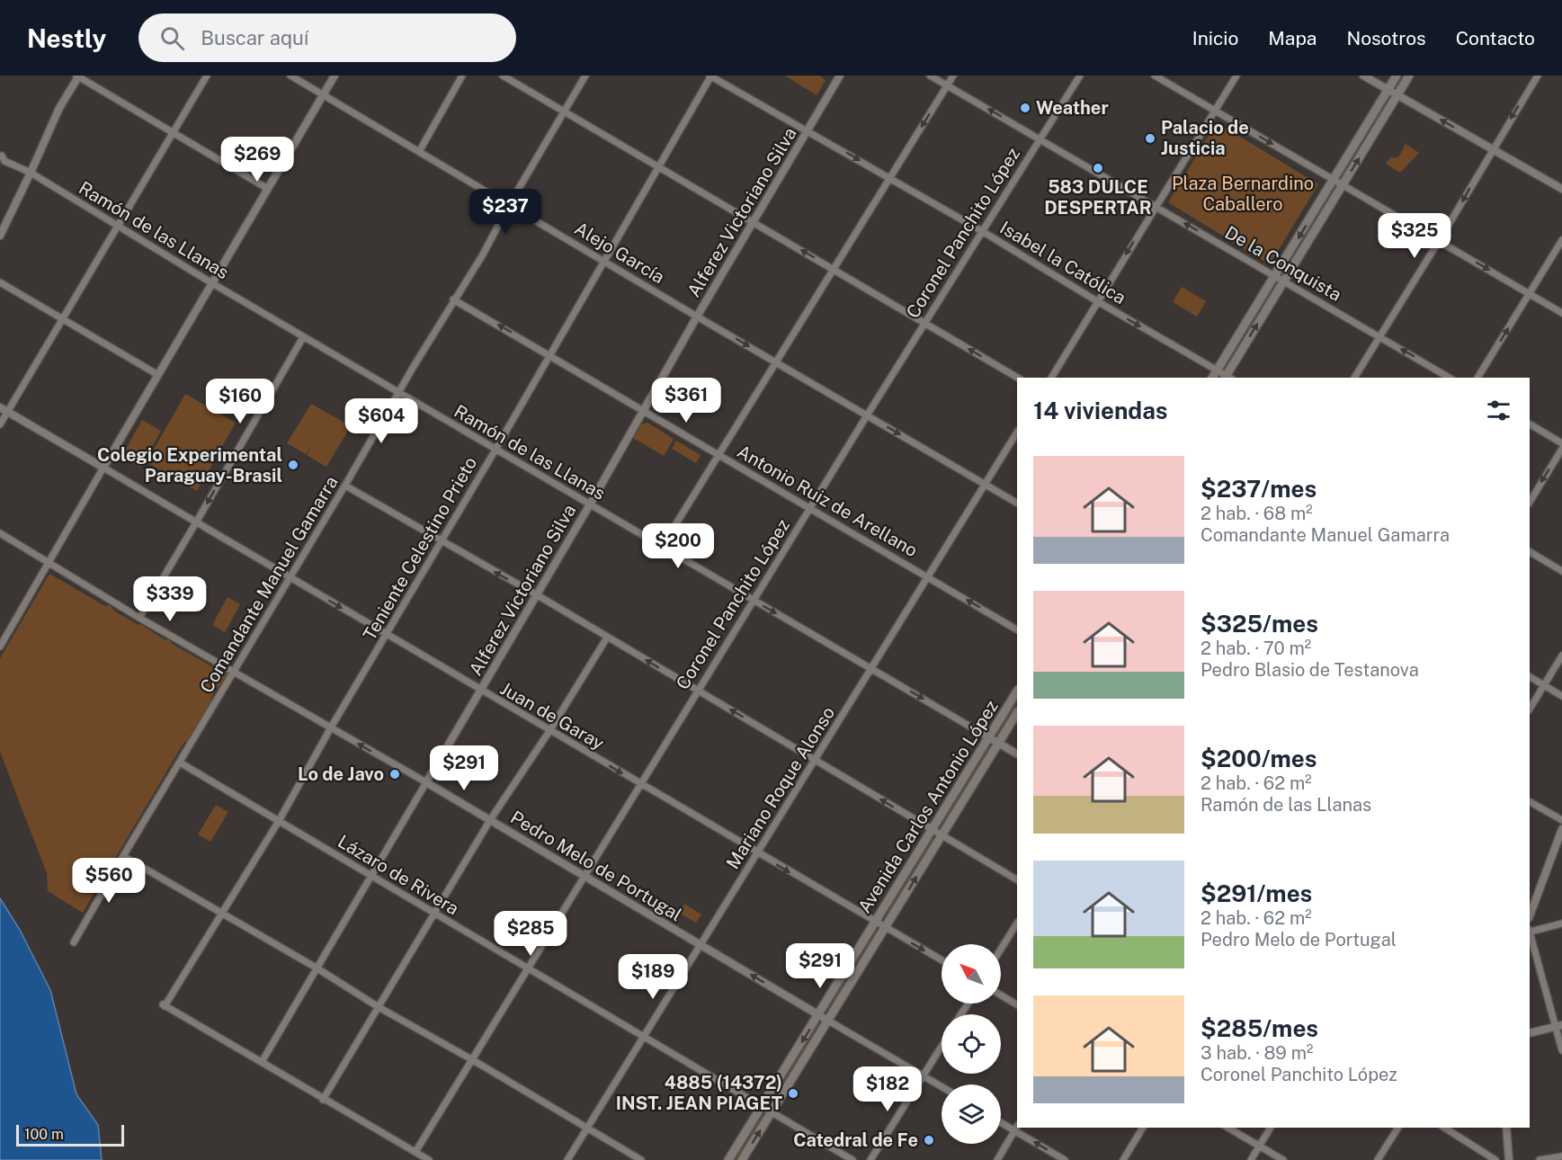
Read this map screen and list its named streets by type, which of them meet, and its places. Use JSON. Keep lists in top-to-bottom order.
{
  "streets": {
    "main road": ["Avenida Carlos Antonio López"],
    "street": [
      "Alferez Victoriano Silva",
      "Ramón de las Llanas",
      "Coronel Panchito López",
      "Alejo García",
      "Isabel la Católica",
      "De la Conquista",
      "Antonio Ruiz de Arellano",
      "Teniente Celestino Prieto",
      "Comandante Manuel Gamarra",
      "Juan de Garay",
      "Mariano Roque Alonso",
      "Pedro Melo de Portugal",
      "Lázaro de Rivera"
    ]
  },
  "crossings": [
    ["Alferez Victoriano Silva", "Ramón de las Llanas"],
    ["Alferez Victoriano Silva", "Alejo García"],
    ["Alferez Victoriano Silva", "Isabel la Católica"],
    ["Alferez Victoriano Silva", "Antonio Ruiz de Arellano"],
    ["Alferez Victoriano Silva", "Teniente Celestino Prieto"],
    ["Alferez Victoriano Silva", "Juan de Garay"],
    ["Alferez Victoriano Silva", "Pedro Melo de Portugal"],
    ["Alferez Victoriano Silva", "Lázaro de Rivera"],
    ["Ramón de las Llanas", "Coronel Panchito López"],
    ["Ramón de las Llanas", "Teniente Celestino Prieto"],
    ["Ramón de las Llanas", "Comandante Manuel Gamarra"],
    ["Ramón de las Llanas", "Mariano Roque Alonso"],
    ["Ramón de las Llanas", "Avenida Carlos Antonio López"],
    ["Coronel Panchito López", "Alejo García"],
    ["Coronel Panchito López", "Isabel la Católica"],
    ["Coronel Panchito López", "De la Conquista"],
    ["Coronel Panchito López", "Antonio Ruiz de Arellano"],
    ["Coronel Panchito López", "Juan de Garay"],
    ["Coronel Panchito López", "Pedro Melo de Portugal"],
    ["Coronel Panchito López", "Lázaro de Rivera"],
    ["Alejo García", "Teniente Celestino Prieto"],
    ["Alejo García", "Comandante Manuel Gamarra"],
    ["Alejo García", "Mariano Roque Alonso"],
    ["Isabel la Católica", "Teniente Celestino Prieto"],
    ["Antonio Ruiz de Arellano", "Teniente Celestino Prieto"],
    ["Antonio Ruiz de Arellano", "Comandante Manuel Gamarra"],
    ["Antonio Ruiz de Arellano", "Mariano Roque Alonso"],
    ["Teniente Celestino Prieto", "Juan de Garay"],
    ["Teniente Celestino Prieto", "Pedro Melo de Portugal"],
    ["Teniente Celestino Prieto", "Lázaro de Rivera"],
    ["Comandante Manuel Gamarra", "Juan de Garay"],
    ["Comandante Manuel Gamarra", "Pedro Melo de Portugal"],
    ["Comandante Manuel Gamarra", "Lázaro de Rivera"],
    ["Juan de Garay", "Mariano Roque Alonso"],
    ["Juan de Garay", "Avenida Carlos Antonio López"],
    ["Mariano Roque Alonso", "Pedro Melo de Portugal"],
    ["Mariano Roque Alonso", "Lázaro de Rivera"],
    ["Avenida Carlos Antonio López", "Pedro Melo de Portugal"],
    ["Avenida Carlos Antonio López", "Lázaro de Rivera"]
  ],
  "one_way": ["Isabel la Católica", "De la Conquista", "Juan de Garay"],
  "parks": ["Plaza Bernardino Caballero"],
  "places": [
    "Weather",
    "Palacio de Justicia",
    "583 DULCE DESPERTAR",
    "Colegio Experimental Paraguay-Brasil",
    "Lo de Javo",
    "4885 (14372) INST. JEAN PIAGET",
    "Catedral de Fe"
  ],
  "scale_bar": "100 m",
  "north": "top left",
  "page": {
    "header": "Nestly",
    "search": "Buscar aquí",
    "nav": [
      "Inicio",
      "Mapa",
      "Nosotros",
      "Contacto"
    ],
    "price": [
      "$269",
      "$237",
      "$325",
      "$361",
      "$160",
      "$604",
      "$200",
      "$339",
      "$291",
      "$560",
      "$285",
      "$291",
      "$189",
      "$182"
    ],
    "heading": "14 viviendas",
    "list": [
      {
        "name": "$237/mes",
        "note": "2 hab. · 68 m² · Comandante Manuel Gamarra"
      },
      {
        "name": "$325/mes",
        "note": "2 hab. · 70 m² · Pedro Blasio de Testanova"
      },
      {
        "name": "$200/mes",
        "note": "2 hab. · 62 m² · Ramón de las Llanas"
      },
      {
        "name": "$291/mes",
        "note": "2 hab. · 62 m² · Pedro Melo de Portugal"
      },
      {
        "name": "$285/mes",
        "note": "3 hab. · 89 m² · Coronel Panchito López"
      }
    ],
    "scale": "100 m"
  }
}
